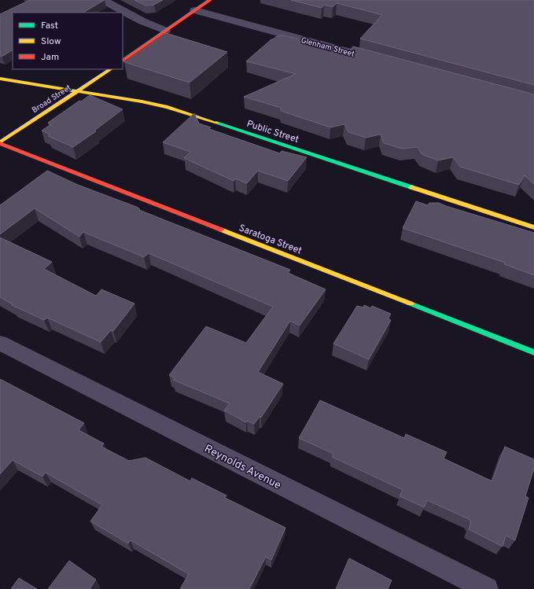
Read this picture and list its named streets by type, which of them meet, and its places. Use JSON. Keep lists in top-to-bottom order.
{
  "streets": {
    "main road": ["Broad Street", "Public Street", "Saratoga Street"],
    "street": ["Glenham Street", "Reynolds Avenue"]
  },
  "crossings": [
    ["Broad Street", "Public Street"],
    ["Broad Street", "Saratoga Street"]
  ],
  "legend": ["Fast", "Slow", "Jam"]
}
